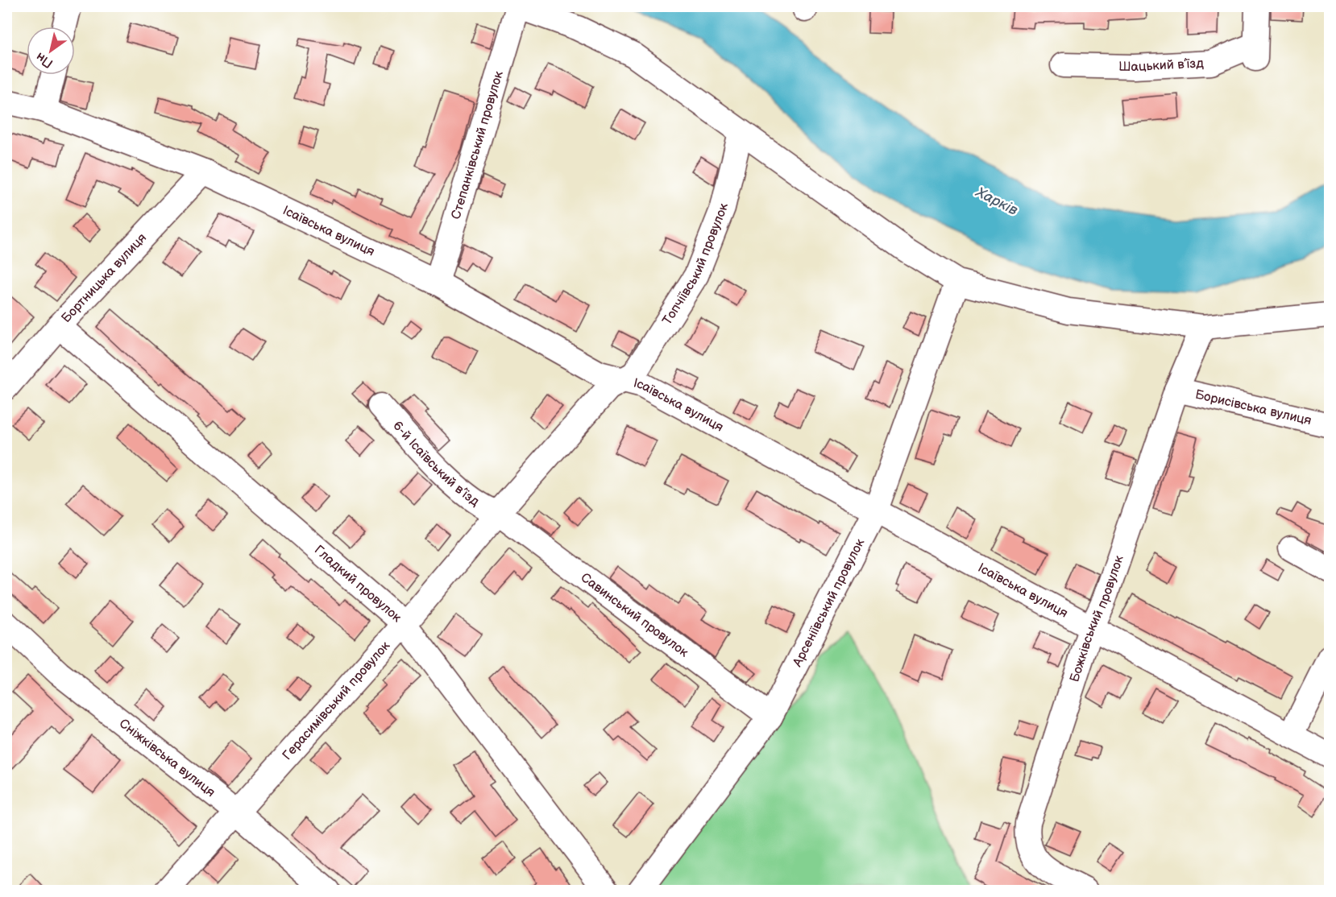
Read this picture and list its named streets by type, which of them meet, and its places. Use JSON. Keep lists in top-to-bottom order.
{
  "streets": {
    "street": [
      "Шацький в’їзд",
      "Степанківський провулок",
      "Ісаївська вулиця",
      "Топчіївський провулок",
      "Бортницька вулиця",
      "Борисівська вулиця",
      "6-й Ісаївський в’їзд",
      "Гладкий провулок",
      "Арсеніївський провулок",
      "Савинський провулок",
      "Божківський провулок",
      "Герасимівський провулок",
      "Сніжківська вулиця"
    ]
  },
  "crossings": [
    ["Степанківський провулок", "Ісаївська вулиця"],
    ["Ісаївська вулиця", "Топчіївський провулок"],
    ["Ісаївська вулиця", "Бортницька вулиця"],
    ["Ісаївська вулиця", "Арсеніївський провулок"],
    ["Ісаївська вулиця", "Божківський провулок"],
    ["Ісаївська вулиця", "Герасимівський провулок"],
    ["Топчіївський провулок", "Герасимівський провулок"],
    ["Бортницька вулиця", "Гладкий провулок"],
    ["Борисівська вулиця", "Божківський провулок"],
    ["6-й Ісаївський в’їзд", "Савинський провулок"],
    ["6-й Ісаївський в’їзд", "Герасимівський провулок"],
    ["Гладкий провулок", "Герасимівський провулок"],
    ["Арсеніївський провулок", "Савинський провулок"],
    ["Савинський провулок", "Герасимівський провулок"],
    ["Герасимівський провулок", "Сніжківська вулиця"]
  ],
  "water": ["Харків"],
  "north": "bottom left"
}
